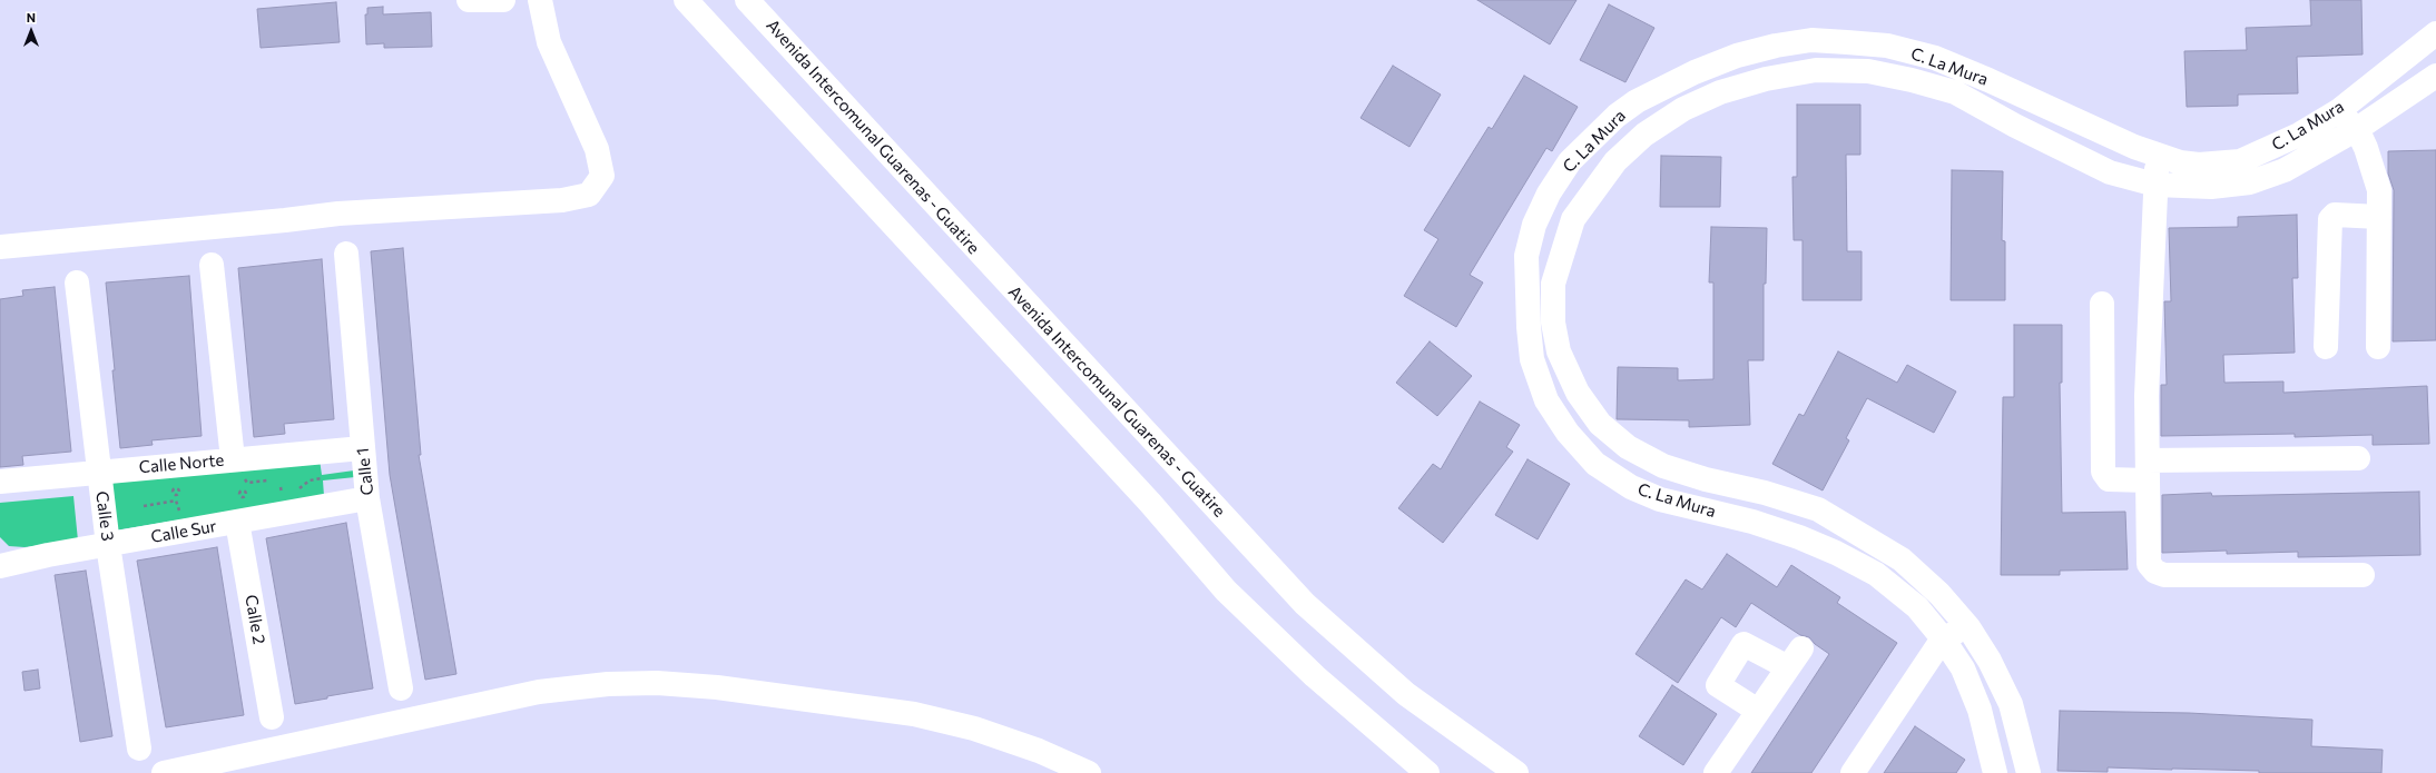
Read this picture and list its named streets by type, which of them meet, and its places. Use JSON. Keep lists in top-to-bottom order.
{
  "streets": {
    "main road": [
      "C. La Mura",
      "Avenida Intercomunal Guarenas - Guatire",
      "Calle Norte",
      "Calle 1",
      "Calle 3",
      "Calle Sur",
      "Calle 2"
    ]
  },
  "crossings": [
    ["Calle Norte", "Calle 1"],
    ["Calle Norte", "Calle 3"],
    ["Calle 1", "Calle Sur"],
    ["Calle 3", "Calle Sur"],
    ["Calle Sur", "Calle 2"]
  ],
  "north": "top"
}
